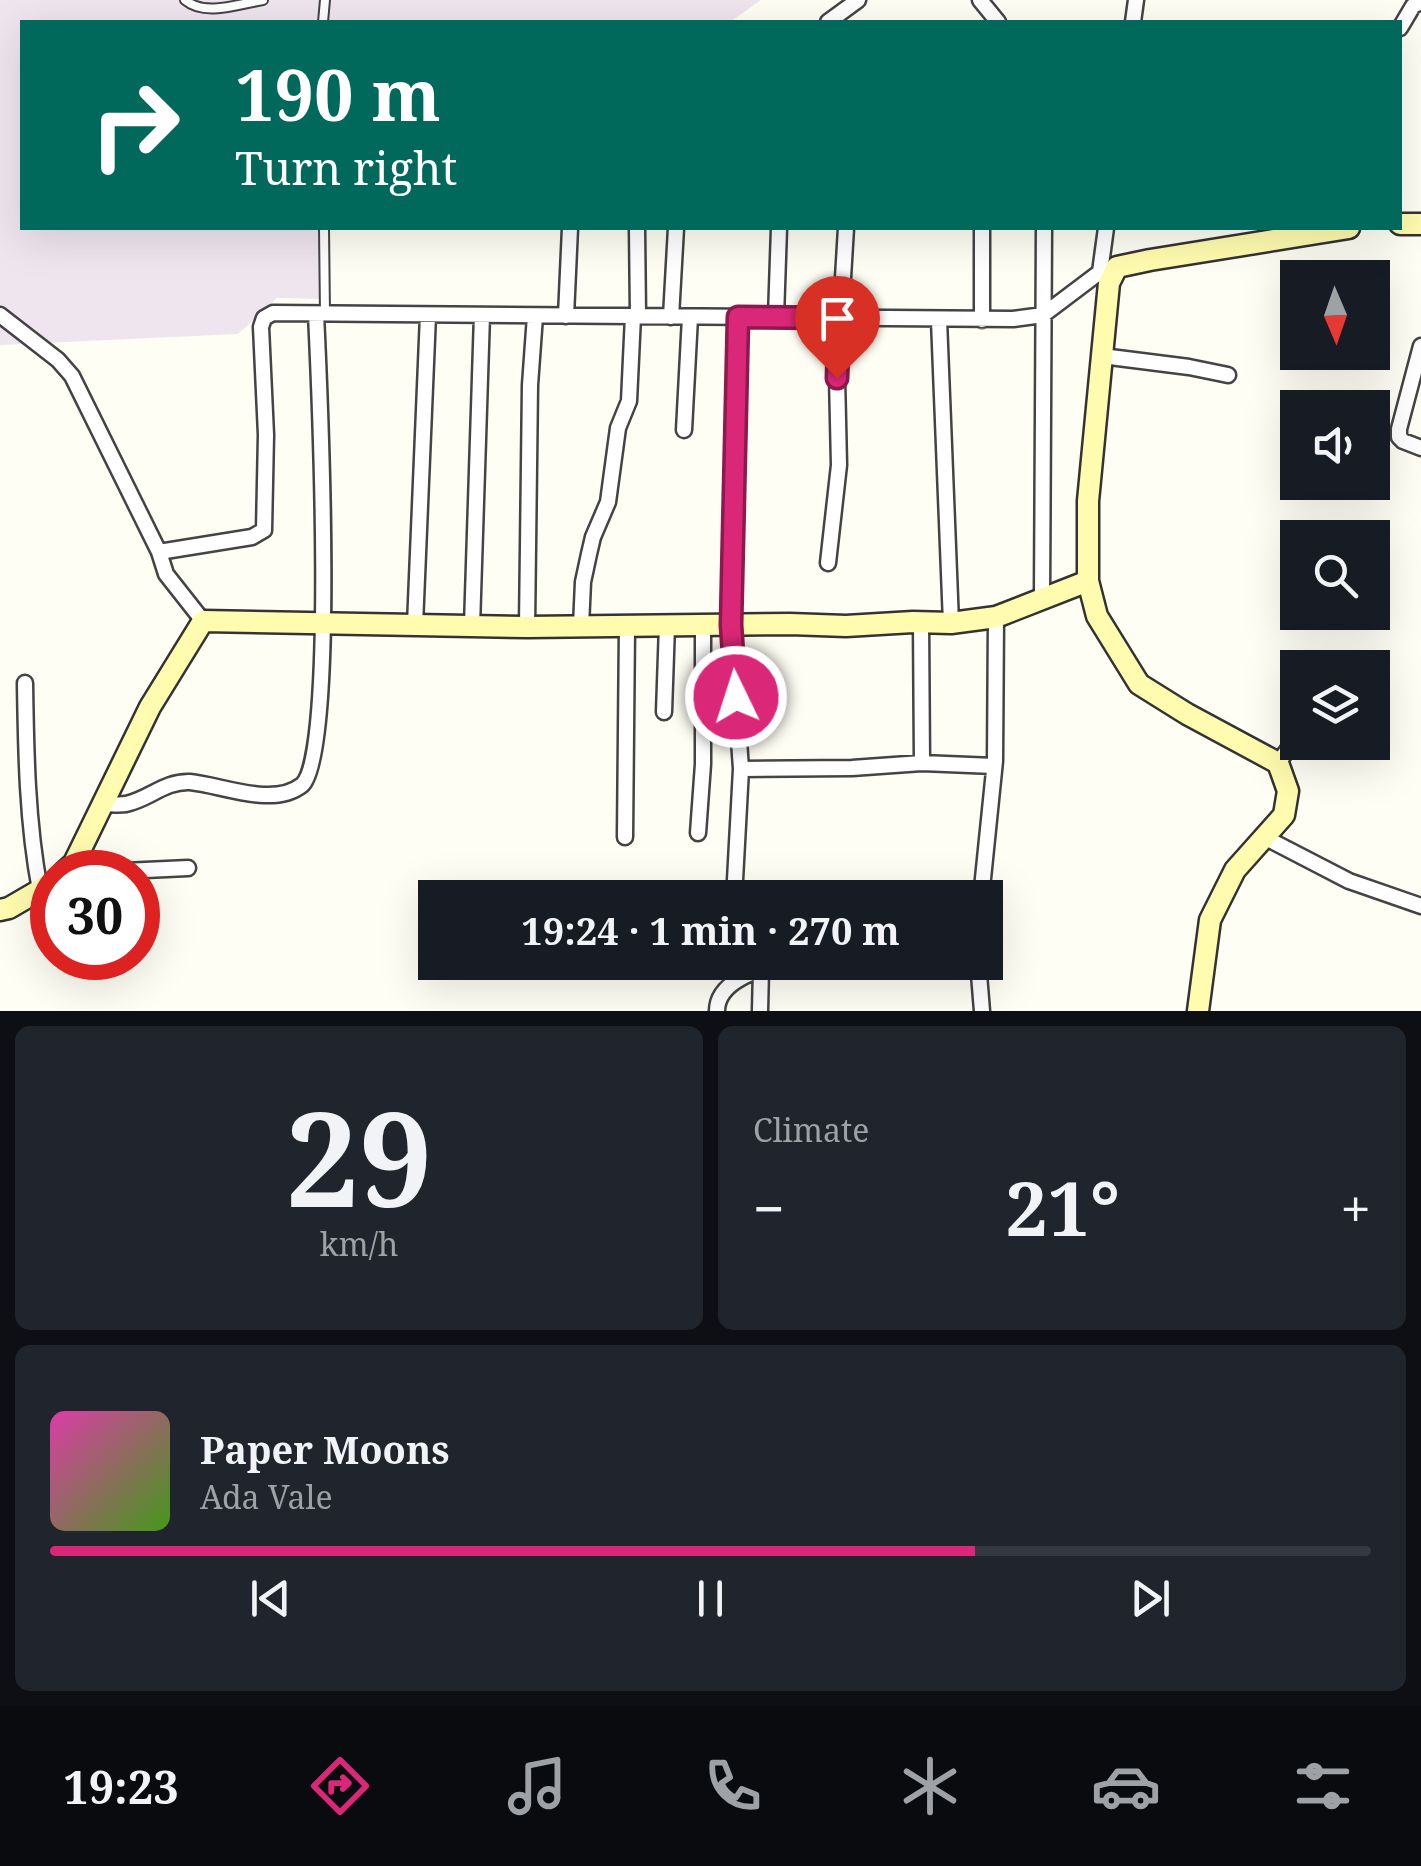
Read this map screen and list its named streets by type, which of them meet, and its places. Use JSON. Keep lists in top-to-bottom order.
{
  "north": "bottom",
  "page": {
    "turn": ["190 m", "Turn right"],
    "limit": "30",
    "trip": "19:24 · 1 min · 270 m",
    "tile": [
      ["29", "km/h"],
      "Climate"
    ],
    "heat": ["−", "21°", "+"],
    "song": ["Paper Moons", "Ada Vale"],
    "tabs": "19:23"
  }
}
